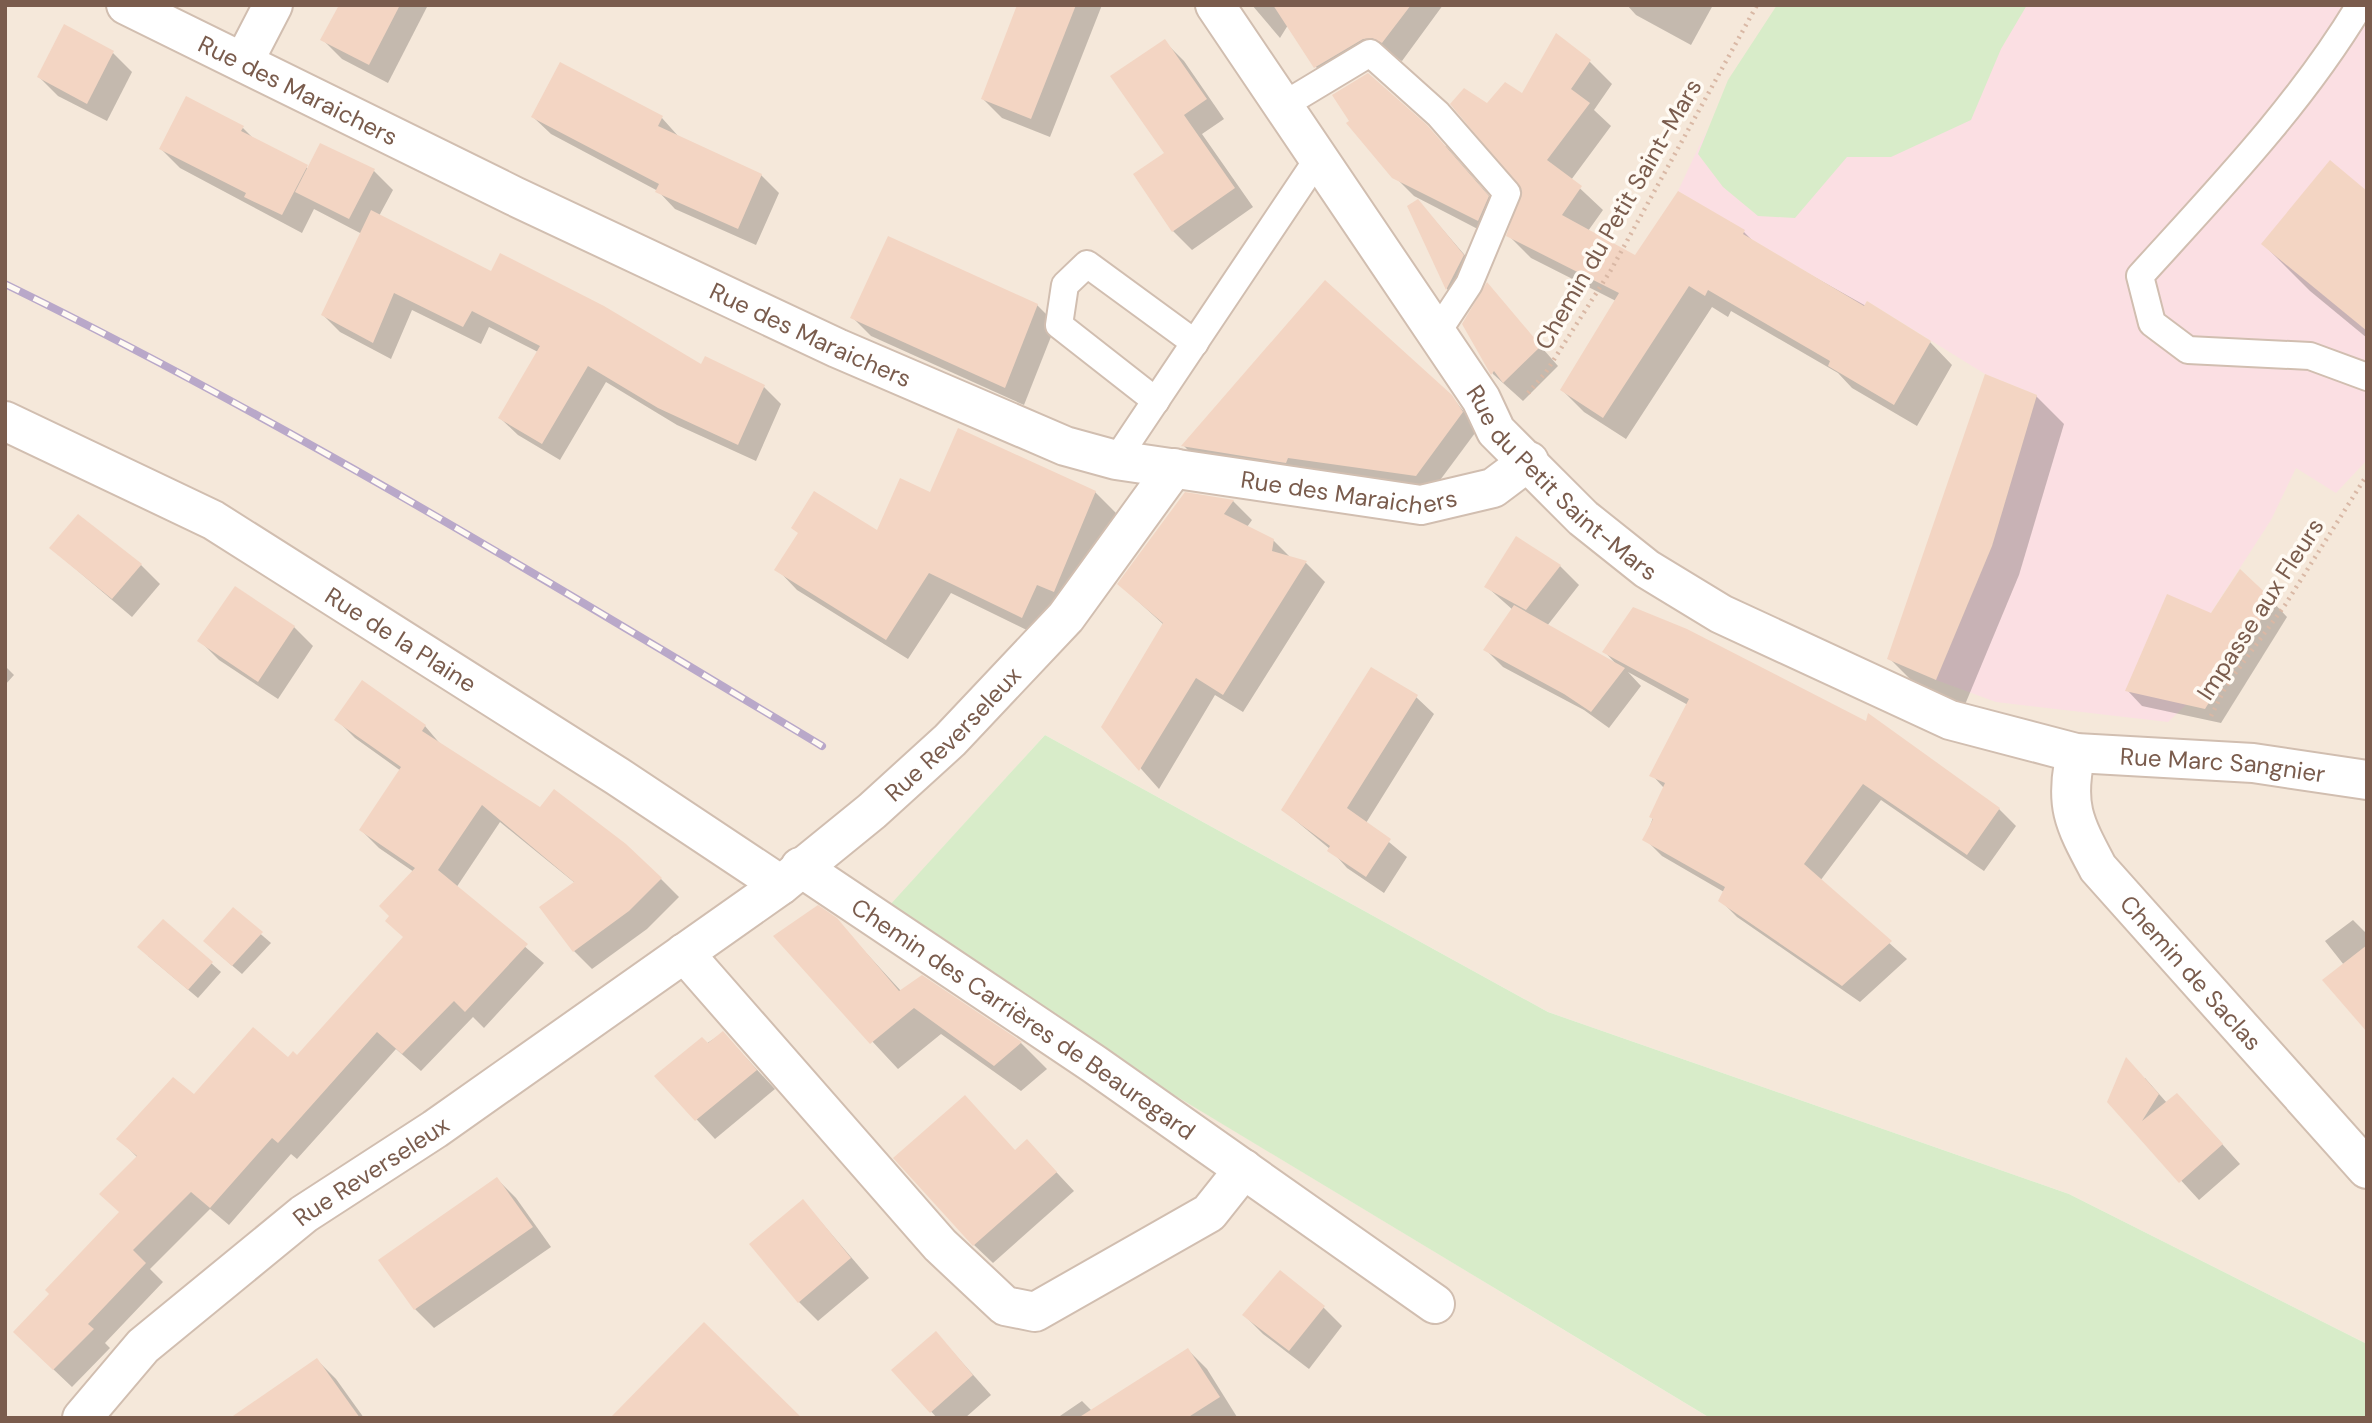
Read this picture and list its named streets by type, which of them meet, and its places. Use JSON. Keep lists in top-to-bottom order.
{
  "streets": {
    "street": [
      "Rue des Maraichers",
      "Rue du Petit Saint-Mars",
      "Rue de la Plaine",
      "Rue Reverseleux",
      "Rue Marc Sangnier",
      "Chemin de Saclas",
      "Chemin des Carrières de Beauregard"
    ],
    "path": ["Chemin du Petit Saint-Mars", "Impasse aux Fleurs"]
  },
  "crossings": [
    ["Rue des Maraichers", "Rue du Petit Saint-Mars"],
    ["Rue des Maraichers", "Rue Reverseleux"],
    ["Chemin du Petit Saint-Mars", "Rue du Petit Saint-Mars"],
    ["Rue du Petit Saint-Mars", "Rue Marc Sangnier"],
    ["Rue du Petit Saint-Mars", "Chemin de Saclas"],
    ["Impasse aux Fleurs", "Rue Marc Sangnier"],
    ["Rue de la Plaine", "Rue Reverseleux"],
    ["Rue de la Plaine", "Chemin des Carrières de Beauregard"],
    ["Rue Reverseleux", "Chemin des Carrières de Beauregard"],
    ["Rue Marc Sangnier", "Chemin de Saclas"]
  ]
}
